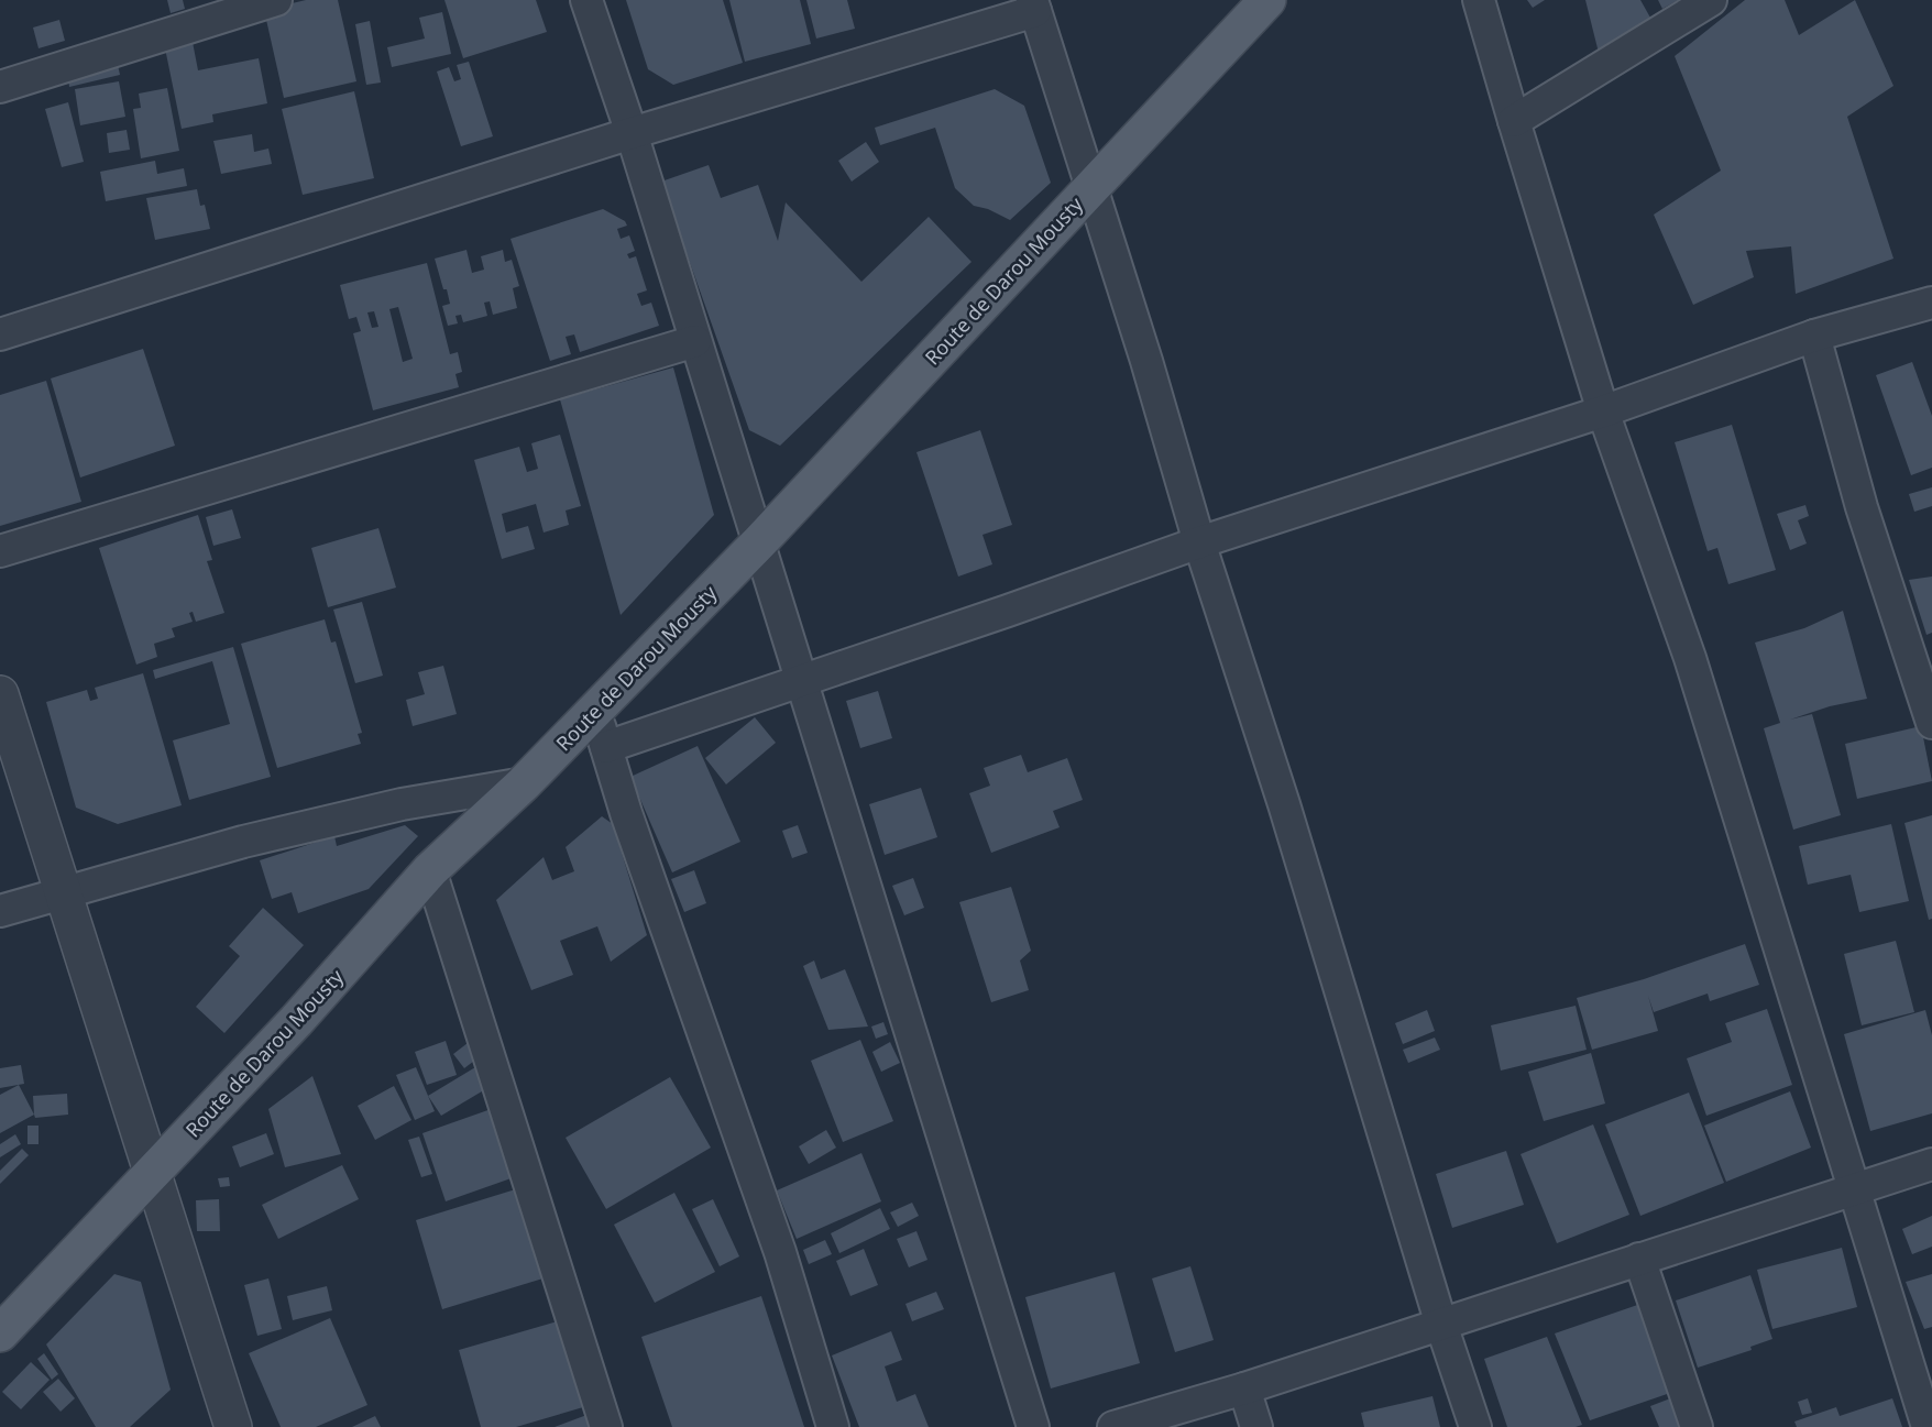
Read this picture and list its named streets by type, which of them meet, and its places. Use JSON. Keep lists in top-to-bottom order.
{
  "streets": {
    "main road": ["Route de Darou Mousty"]
  }
}
